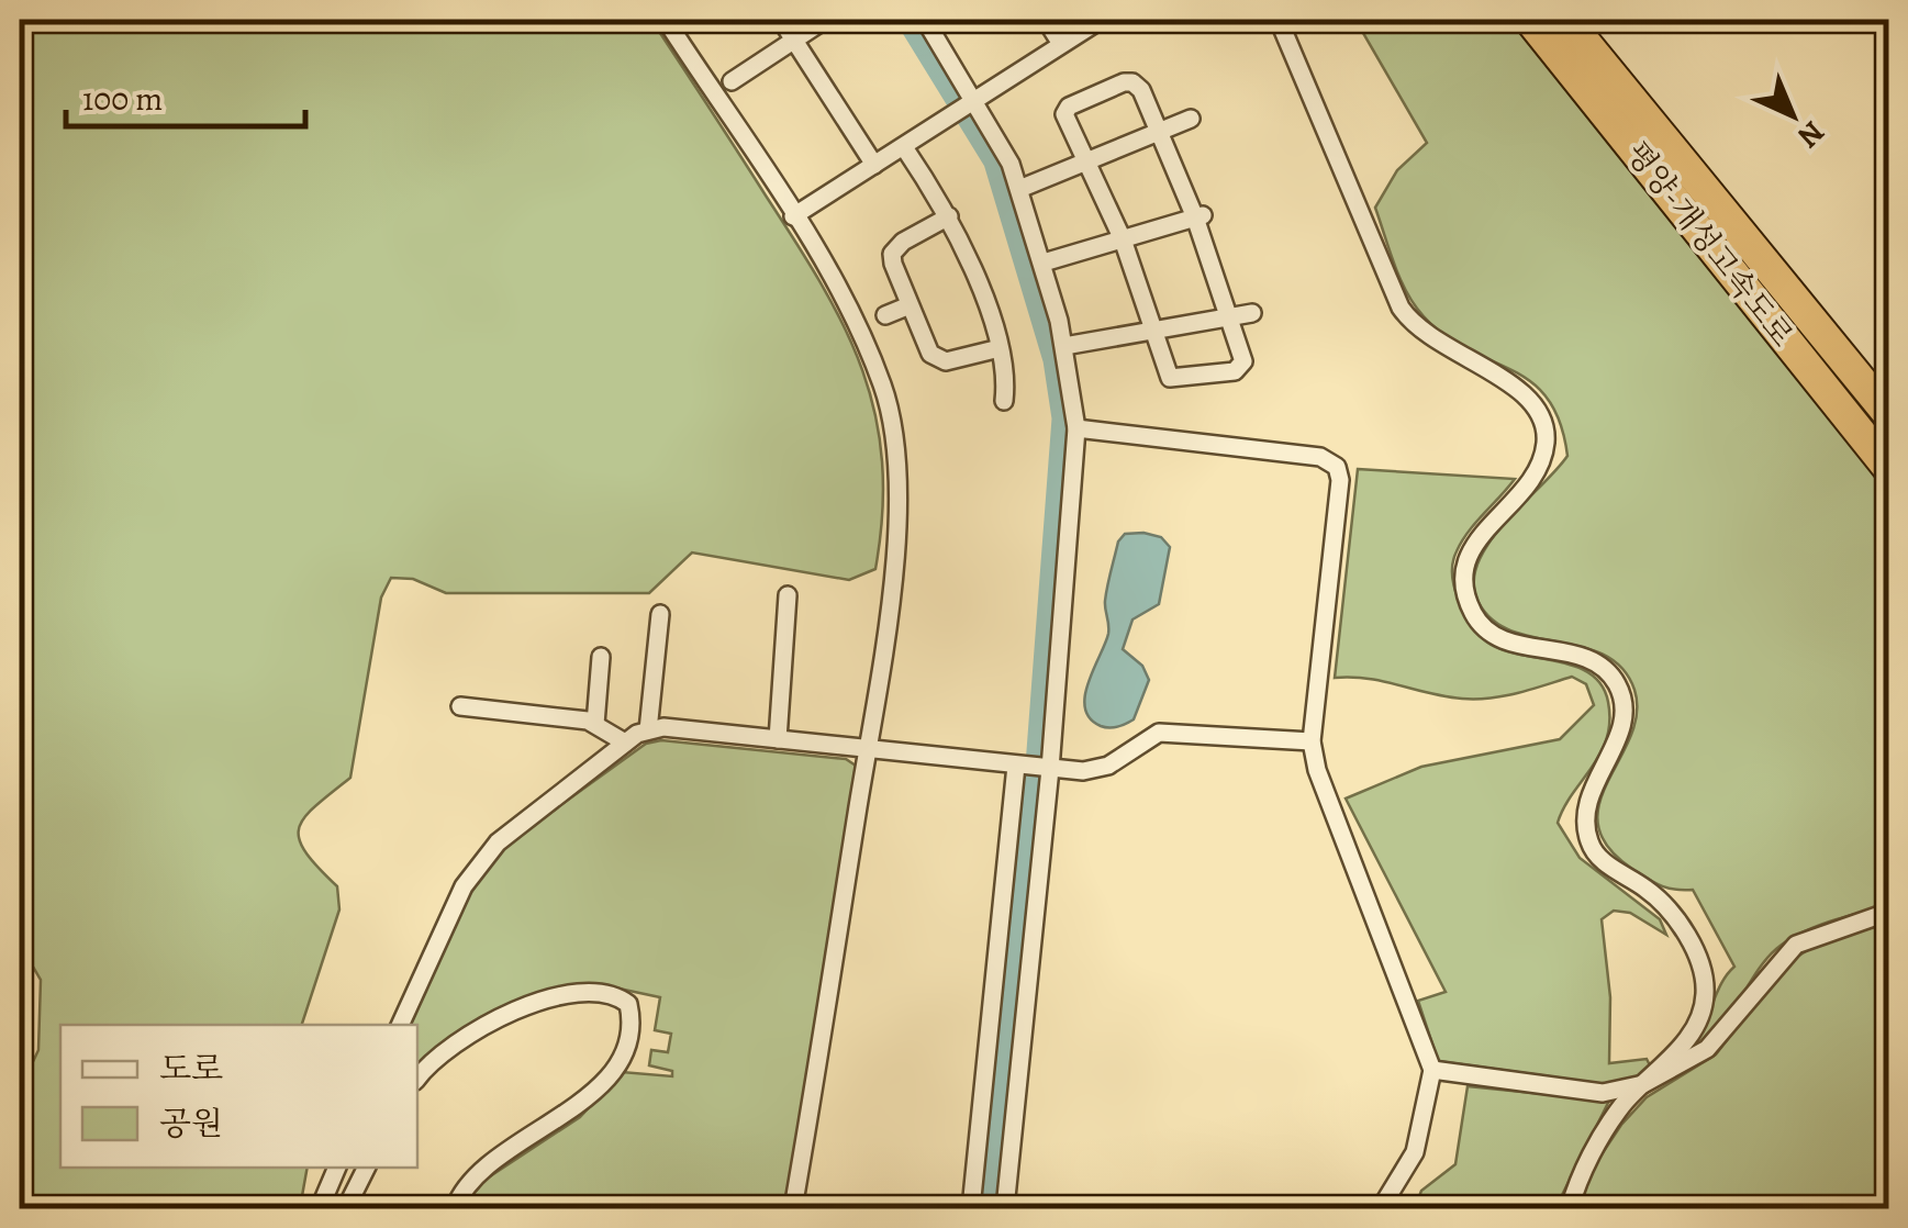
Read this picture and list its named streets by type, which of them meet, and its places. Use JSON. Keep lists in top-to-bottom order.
{
  "streets": {
    "highway": ["평양-개성고속도로"]
  },
  "legend": ["도로", "공원"],
  "scale_bar": "100 m",
  "north": "bottom right"
}
